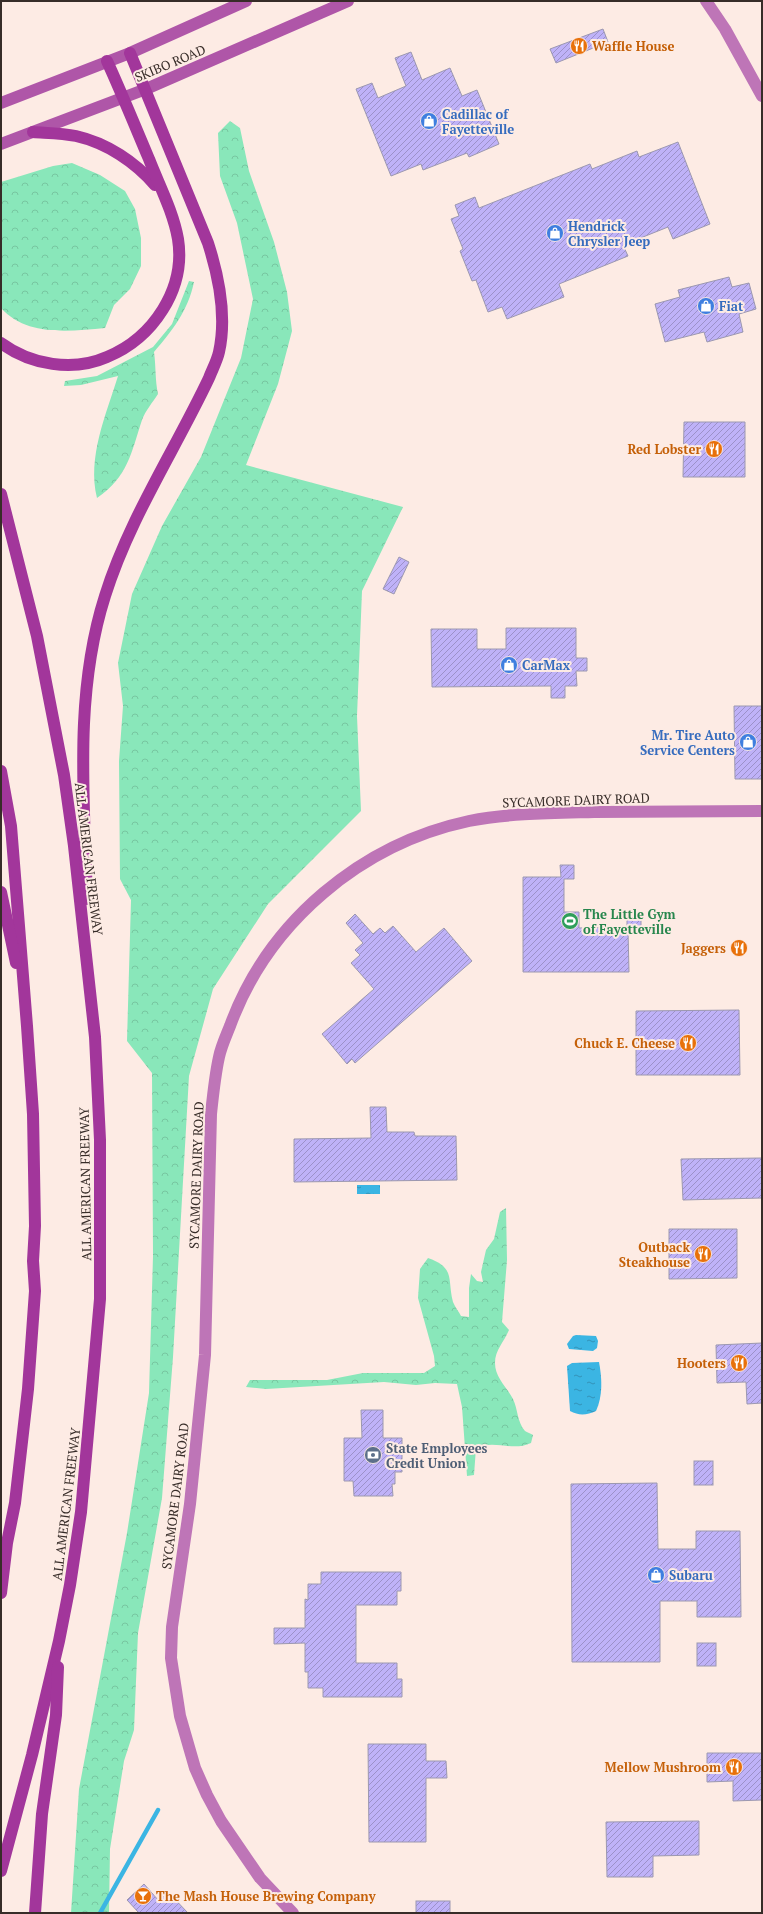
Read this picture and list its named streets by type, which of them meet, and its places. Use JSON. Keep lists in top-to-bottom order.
{
  "streets": {
    "highway": ["ALL AMERICAN FREEWAY"],
    "main road": ["SKIBO ROAD"],
    "street": ["SYCAMORE DAIRY ROAD"]
  },
  "places": {
    "restaurant": [
      "Waffle House",
      "Red Lobster",
      "Jaggers",
      "Chuck E. Cheese",
      "Outback Steakhouse",
      "Hooters",
      "Mellow Mushroom"
    ],
    "shop": [
      "Cadillac of Fayetteville",
      "Hendrick Chrysler Jeep",
      "Fiat",
      "CarMax",
      "Mr. Tire Auto Service Centers",
      "Subaru"
    ],
    "sports": ["The Little Gym of Fayetteville"],
    "bank": ["State Employees Credit Union"],
    "bar": ["The Mash House Brewing Company"]
  }
}
